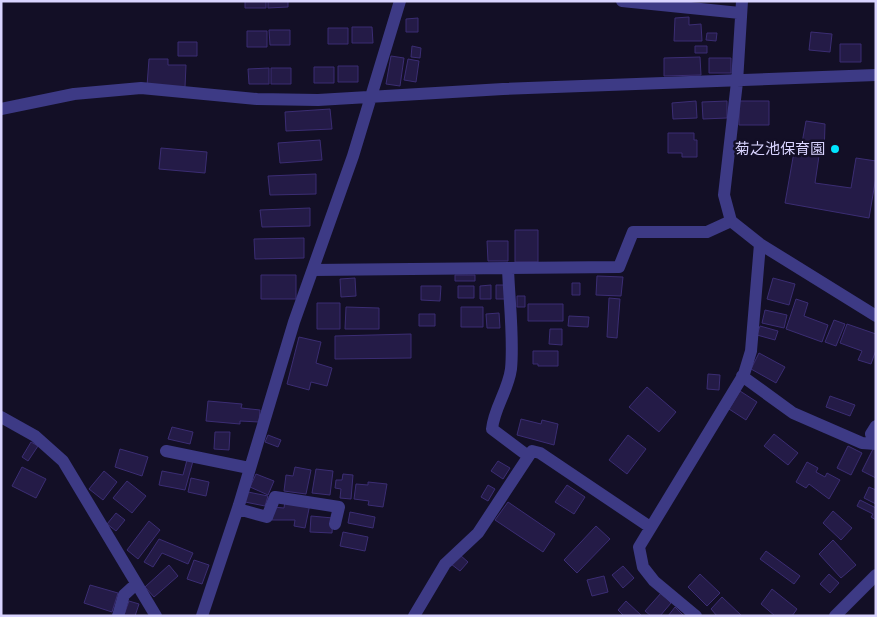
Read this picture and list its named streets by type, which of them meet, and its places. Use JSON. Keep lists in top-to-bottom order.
{
  "places": ["菊之池保育園"]
}
